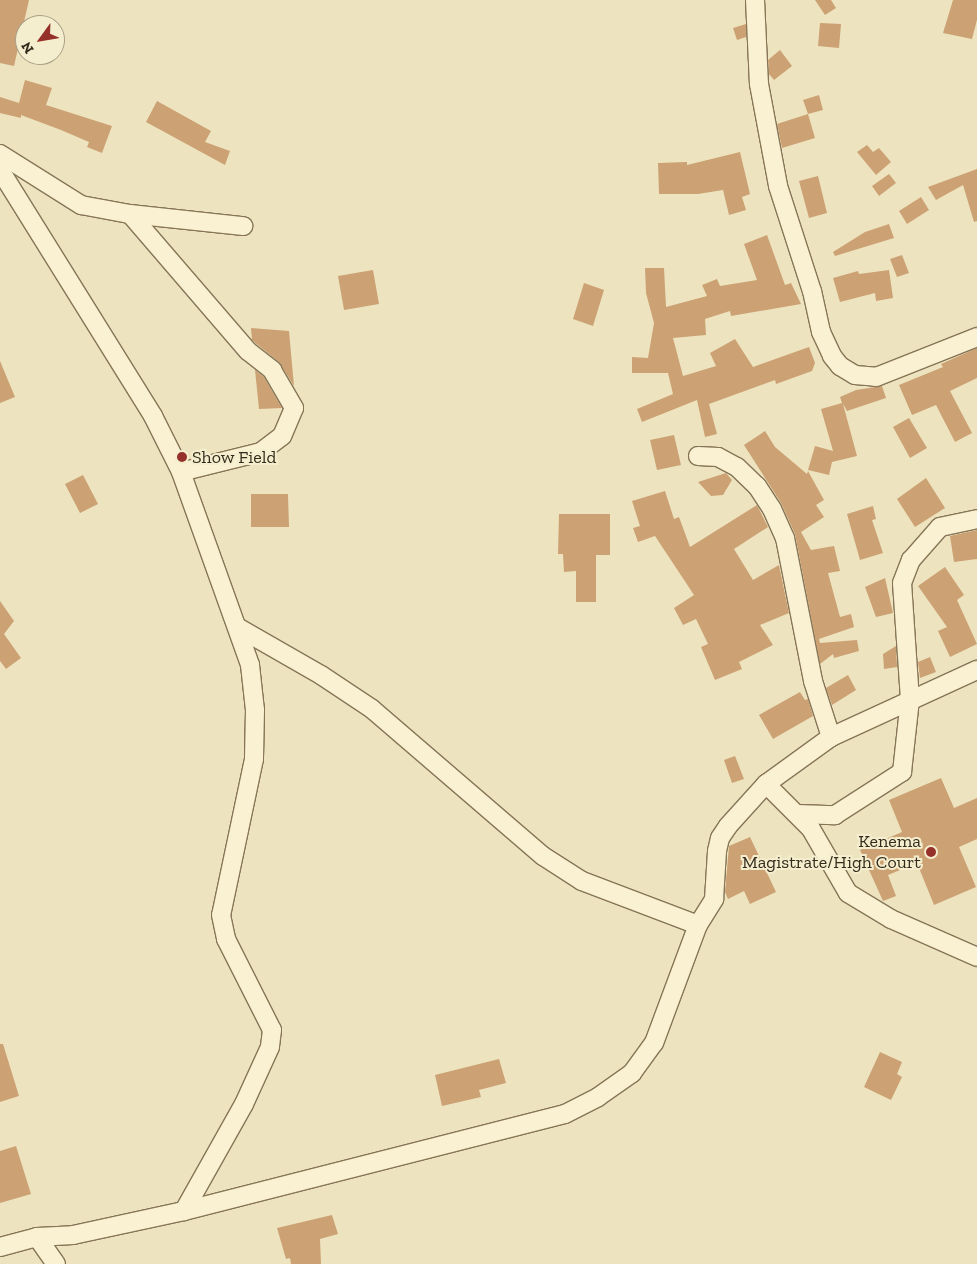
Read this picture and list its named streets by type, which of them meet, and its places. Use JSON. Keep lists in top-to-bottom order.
{
  "places": ["Show Field", "Kenema Magistrate/High Court"],
  "north": "bottom left"
}
